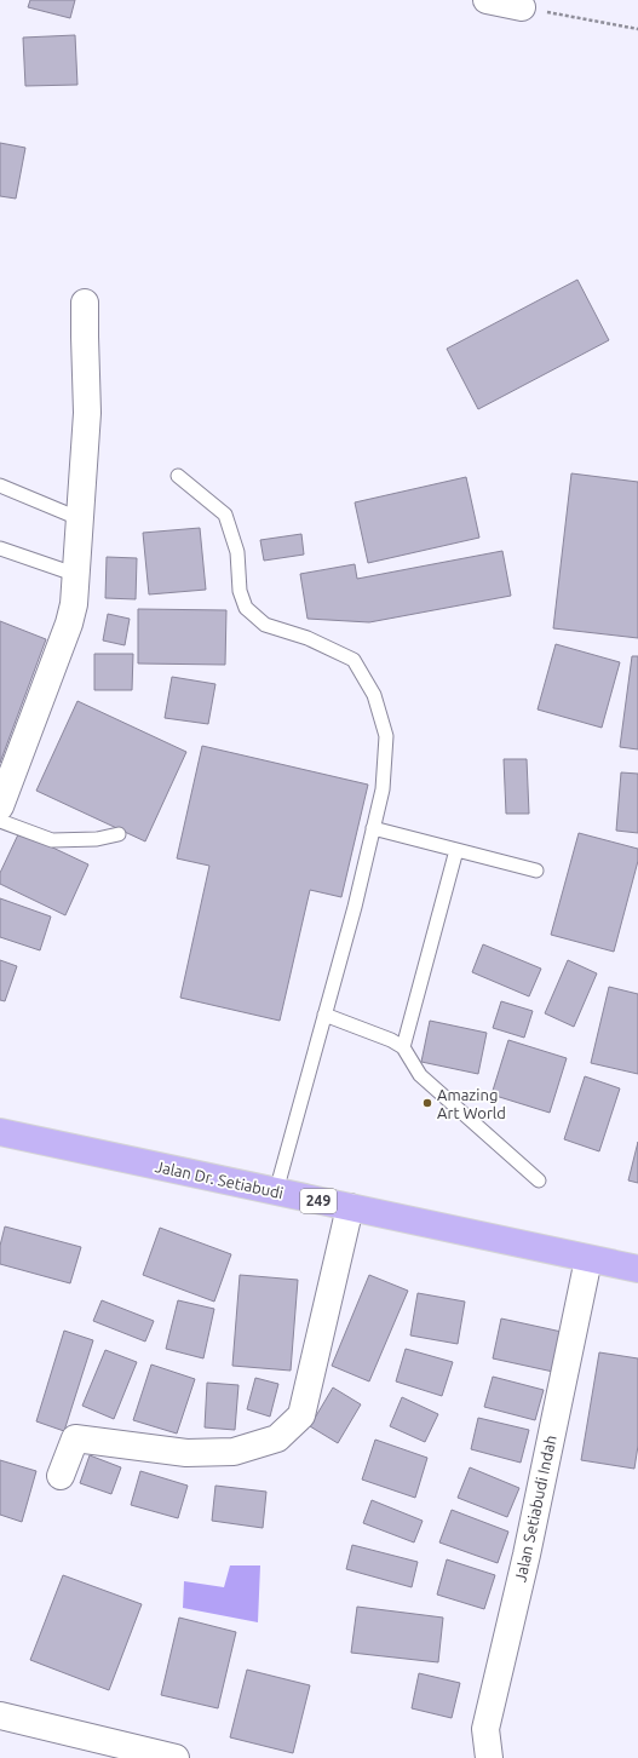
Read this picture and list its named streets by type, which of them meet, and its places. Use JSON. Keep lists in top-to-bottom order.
{
  "streets": {
    "main road": ["Jalan Dr. Setiabudi", "249"],
    "street": ["Jalan Setiabudi Indah"]
  },
  "crossings": [
    ["Jalan Dr. Setiabudi", "Jalan Setiabudi Indah"]
  ],
  "places": ["Amazing Art World"]
}
